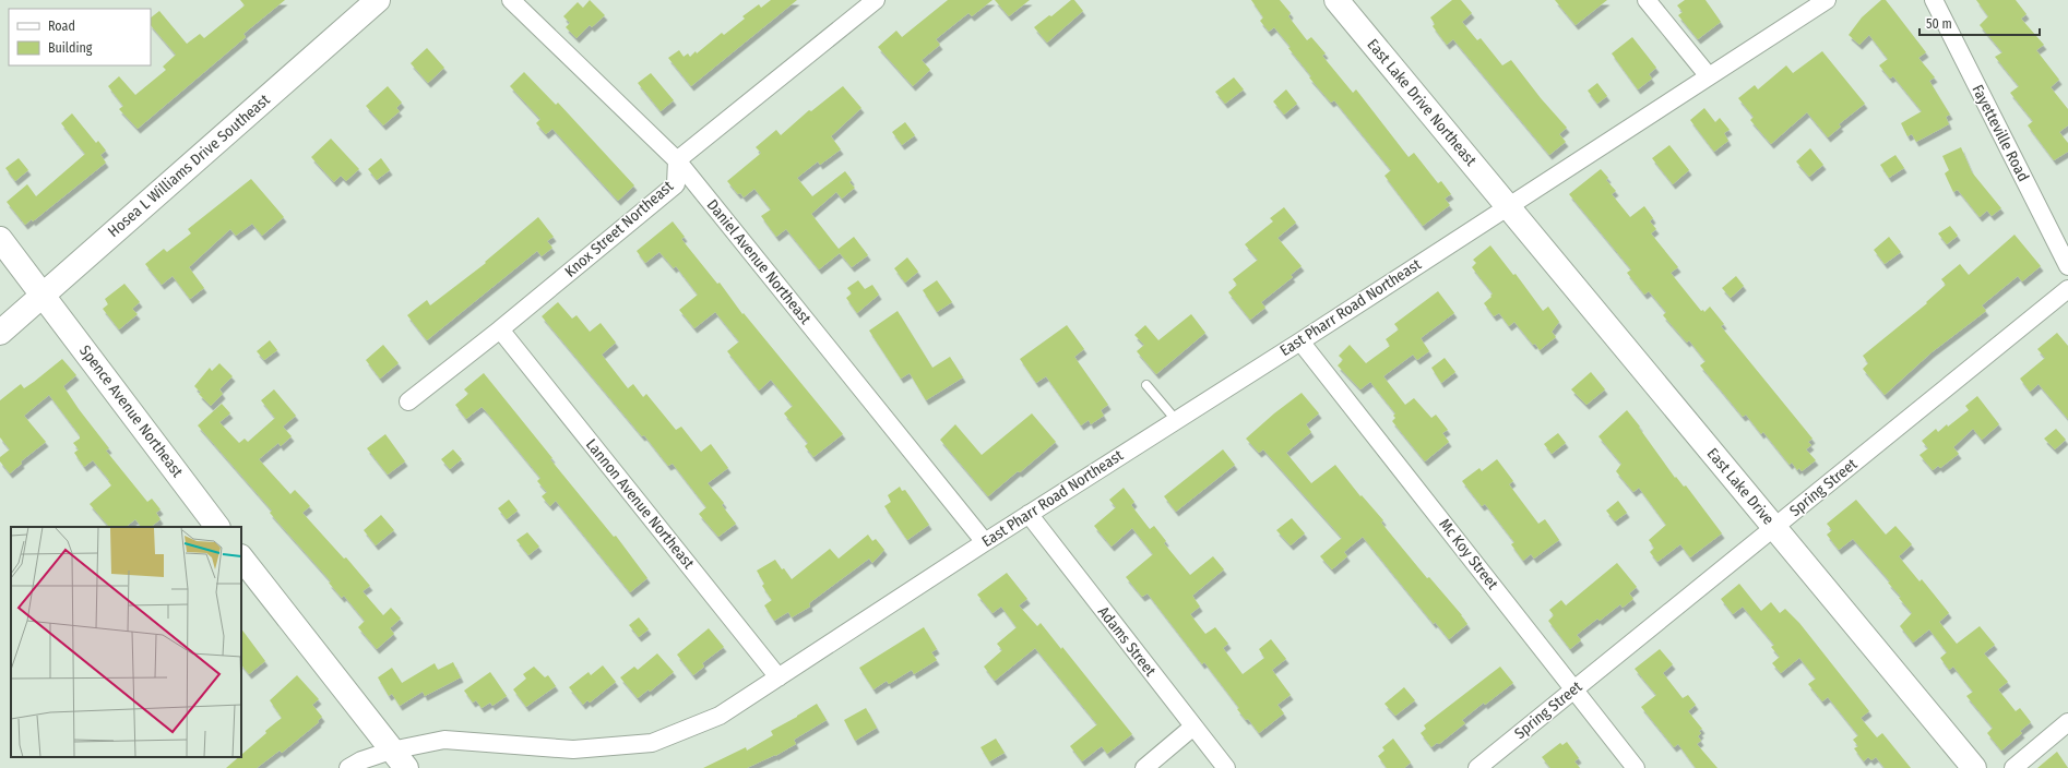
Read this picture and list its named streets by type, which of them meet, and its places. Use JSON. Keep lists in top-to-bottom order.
{
  "streets": {
    "street": [
      "East Lake Drive Northeast",
      "Fayetteville Road",
      "Hosea L Williams Drive Southeast",
      "Knox Street Northeast",
      "Daniel Avenue Northeast",
      "East Pharr Road Northeast",
      "Spence Avenue Northeast",
      "East Lake Drive",
      "Spring Street",
      "Lannon Avenue Northeast",
      "Mc Koy Street",
      "Adams Street"
    ]
  },
  "crossings": [
    ["East Lake Drive Northeast", "East Pharr Road Northeast"],
    ["East Lake Drive Northeast", "East Lake Drive"],
    ["Hosea L Williams Drive Southeast", "Spence Avenue Northeast"],
    ["Knox Street Northeast", "Daniel Avenue Northeast"],
    ["Knox Street Northeast", "Lannon Avenue Northeast"],
    ["Daniel Avenue Northeast", "East Pharr Road Northeast"],
    ["East Pharr Road Northeast", "East Lake Drive"],
    ["East Pharr Road Northeast", "Lannon Avenue Northeast"],
    ["East Pharr Road Northeast", "Mc Koy Street"],
    ["East Pharr Road Northeast", "Adams Street"],
    ["East Lake Drive", "Spring Street"],
    ["Spring Street", "Mc Koy Street"]
  ],
  "legend": ["Road", "Building"],
  "scale_bar": "50 m"
}
